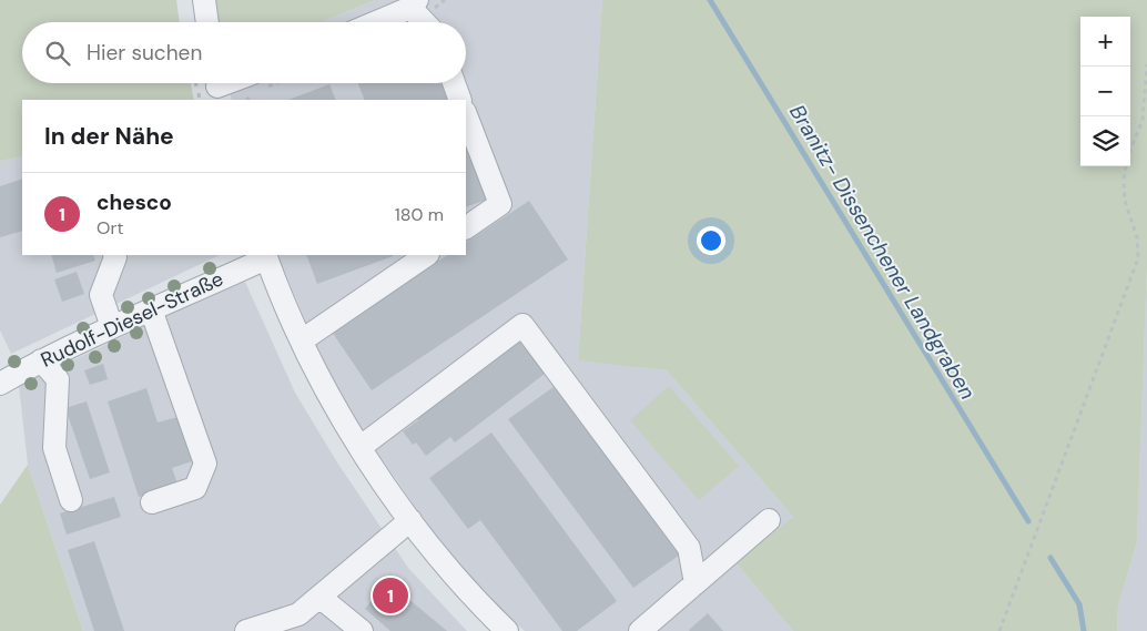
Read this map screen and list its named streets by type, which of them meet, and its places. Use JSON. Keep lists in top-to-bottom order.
{
  "streets": {
    "street": ["Rudolf-Diesel-Straße"]
  },
  "water": ["Branitz- Dissenchener Landgraben"],
  "page": {
    "map_buttons": ["+", "−"],
    "search": "Hier suchen",
    "heading": "In der Nähe",
    "list": [
      {
        "mark": "1",
        "name": "chesco",
        "note": "Ort",
        "value": "180 m"
      }
    ],
    "pins": "1"
  }
}
